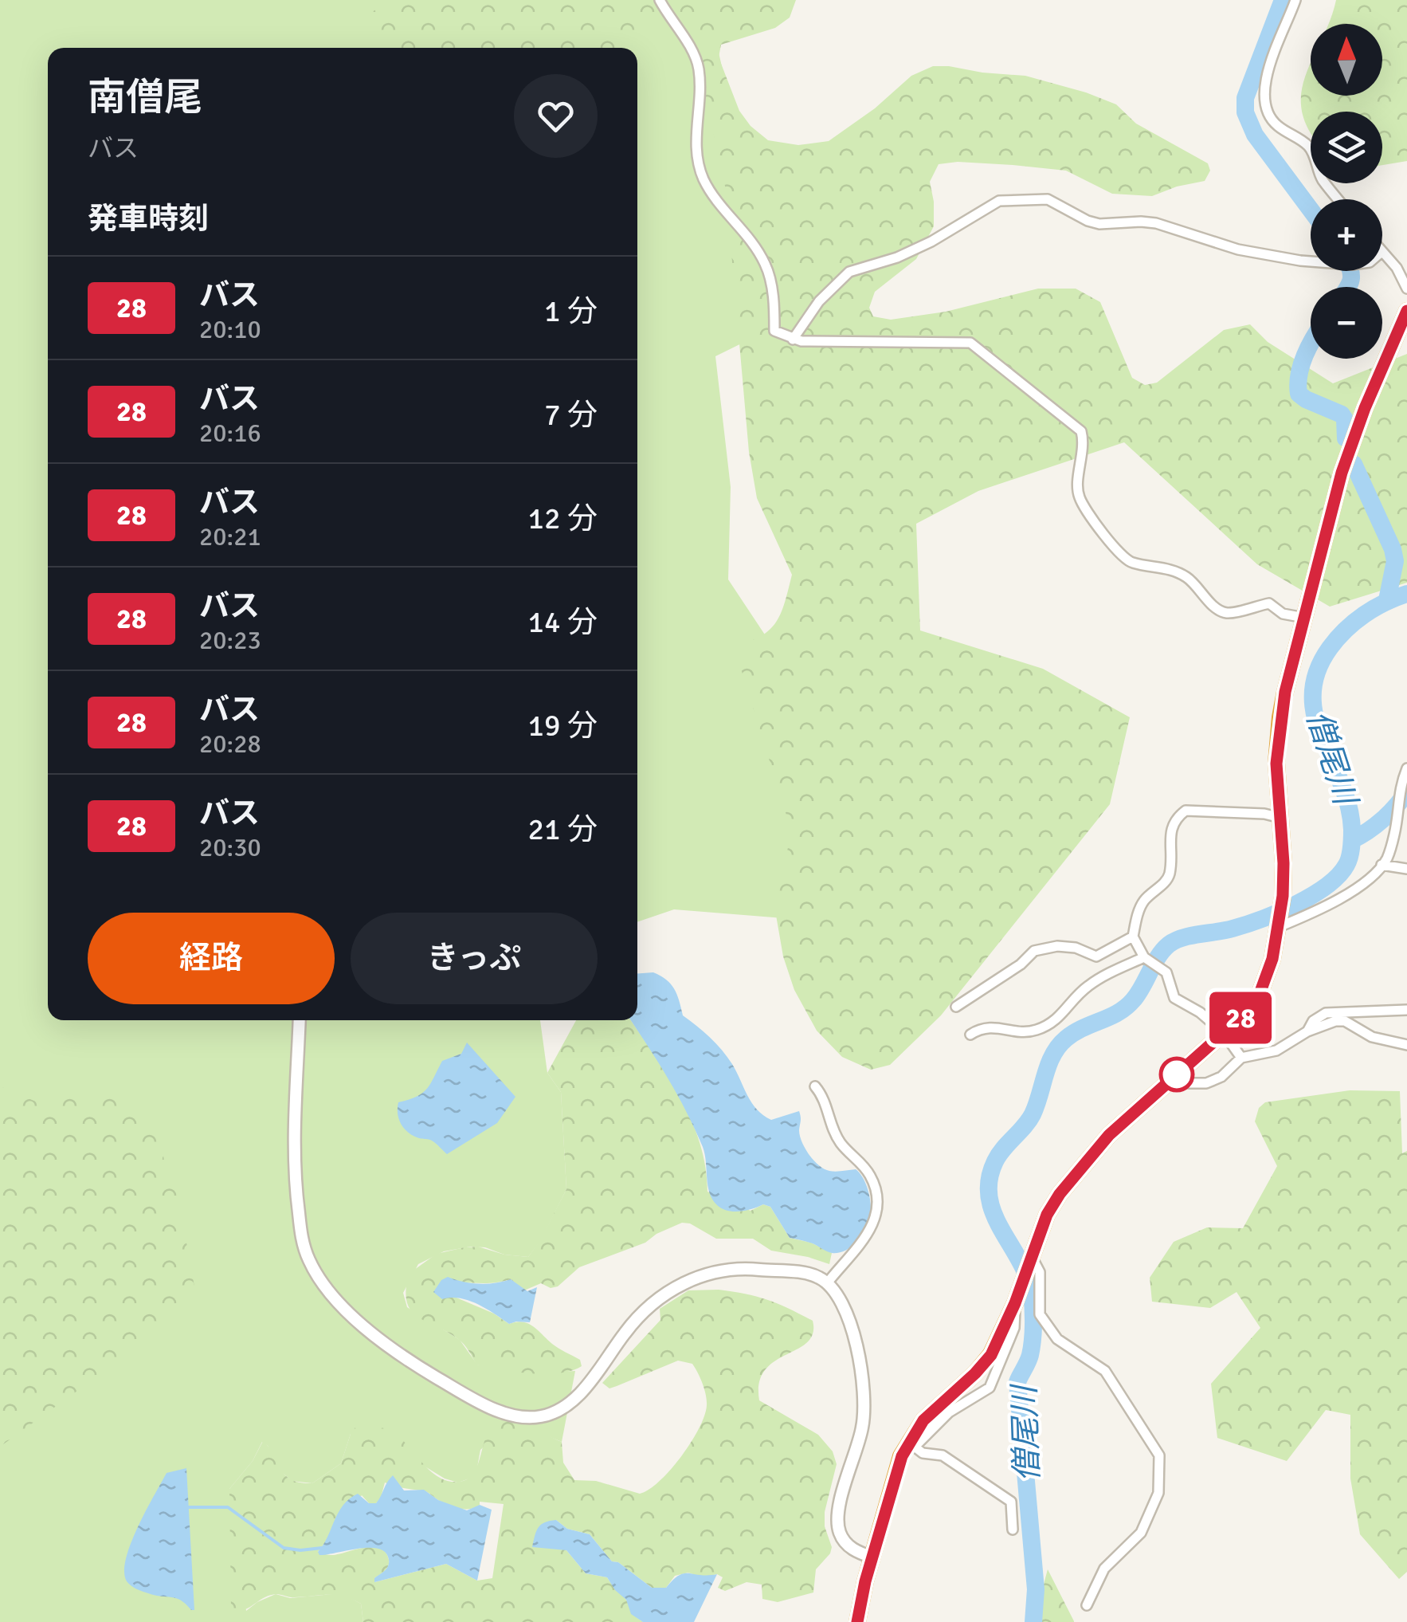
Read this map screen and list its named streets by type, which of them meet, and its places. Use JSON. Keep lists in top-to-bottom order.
{
  "water": ["僧尾川"],
  "lines": ["bus line 28"],
  "north": "top",
  "page": {
    "on_map": "28",
    "map_buttons": ["+", "−"],
    "heading": [
      ["南僧尾", "バス"],
      "発車時刻"
    ],
    "list": [
      {
        "mark": "28",
        "name": "バス",
        "note": "20:10",
        "value": "1 分"
      },
      {
        "mark": "28",
        "name": "バス",
        "note": "20:16",
        "value": "7 分"
      },
      {
        "mark": "28",
        "name": "バス",
        "note": "20:21",
        "value": "12 分"
      },
      {
        "mark": "28",
        "name": "バス",
        "note": "20:23",
        "value": "14 分"
      },
      {
        "mark": "28",
        "name": "バス",
        "note": "20:28",
        "value": "19 分"
      },
      {
        "mark": "28",
        "name": "バス",
        "note": "20:30",
        "value": "21 分"
      }
    ],
    "buttons": ["経路", "きっぷ"]
  }
}
